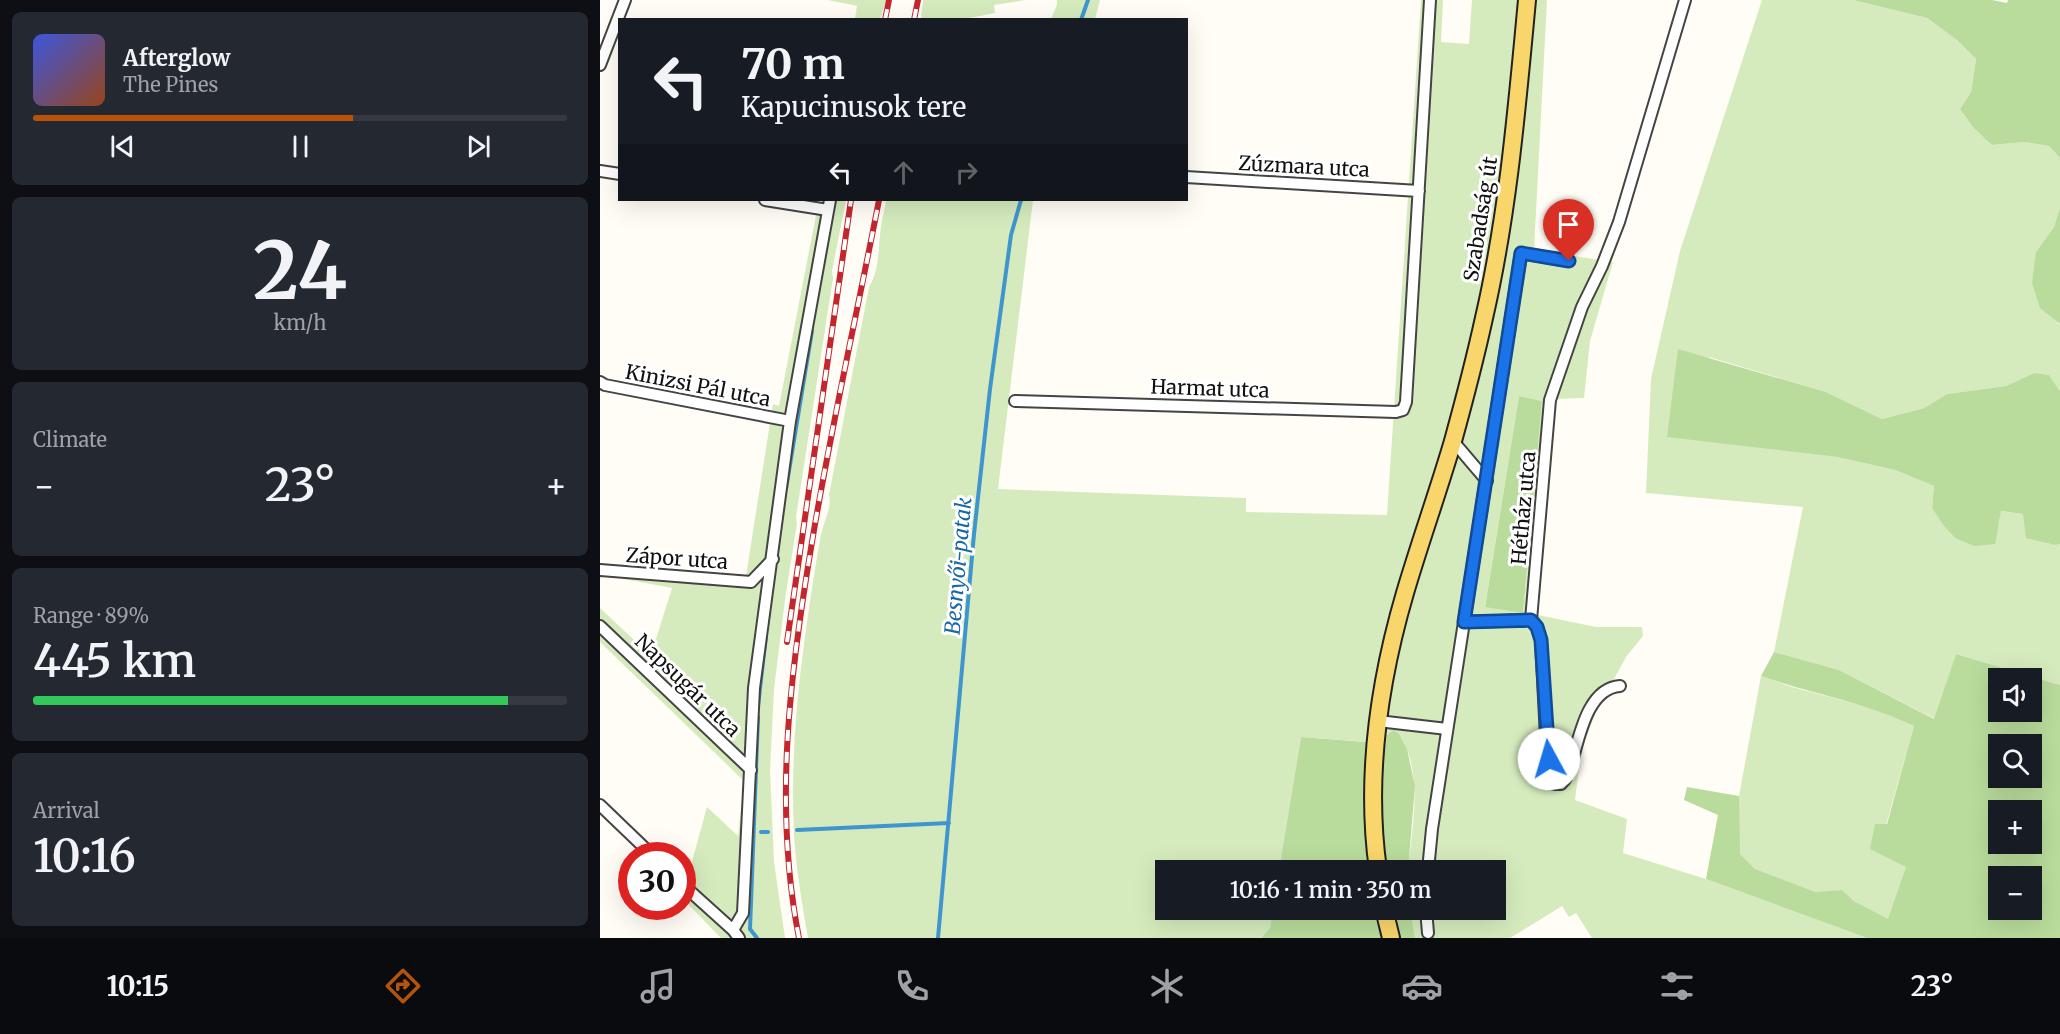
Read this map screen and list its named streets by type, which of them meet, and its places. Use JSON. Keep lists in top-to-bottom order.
{
  "streets": {
    "main road": ["Szabadság út"],
    "street": [
      "Zúzmara utca",
      "Kinizsi Pál utca",
      "Harmat utca",
      "Hétház utca",
      "Zápor utca",
      "Napsugár utca"
    ]
  },
  "crossings": [
    ["Zúzmara utca", "Harmat utca"]
  ],
  "water": ["Besnyői-patak"],
  "page": {
    "turn": ["70 m", "Kapucinusok tere"],
    "song": ["Afterglow", "The Pines"],
    "tile": [
      ["24", "km/h"],
      "Climate",
      ["Range · 89%", "445 km"],
      ["Arrival", "10:16"]
    ],
    "heat": ["−", "23°", "+"],
    "map_buttons": ["+", "−"],
    "limit": "30",
    "trip": "10:16 · 1 min · 350 m",
    "tabs": ["10:15", "23°"]
  }
}
